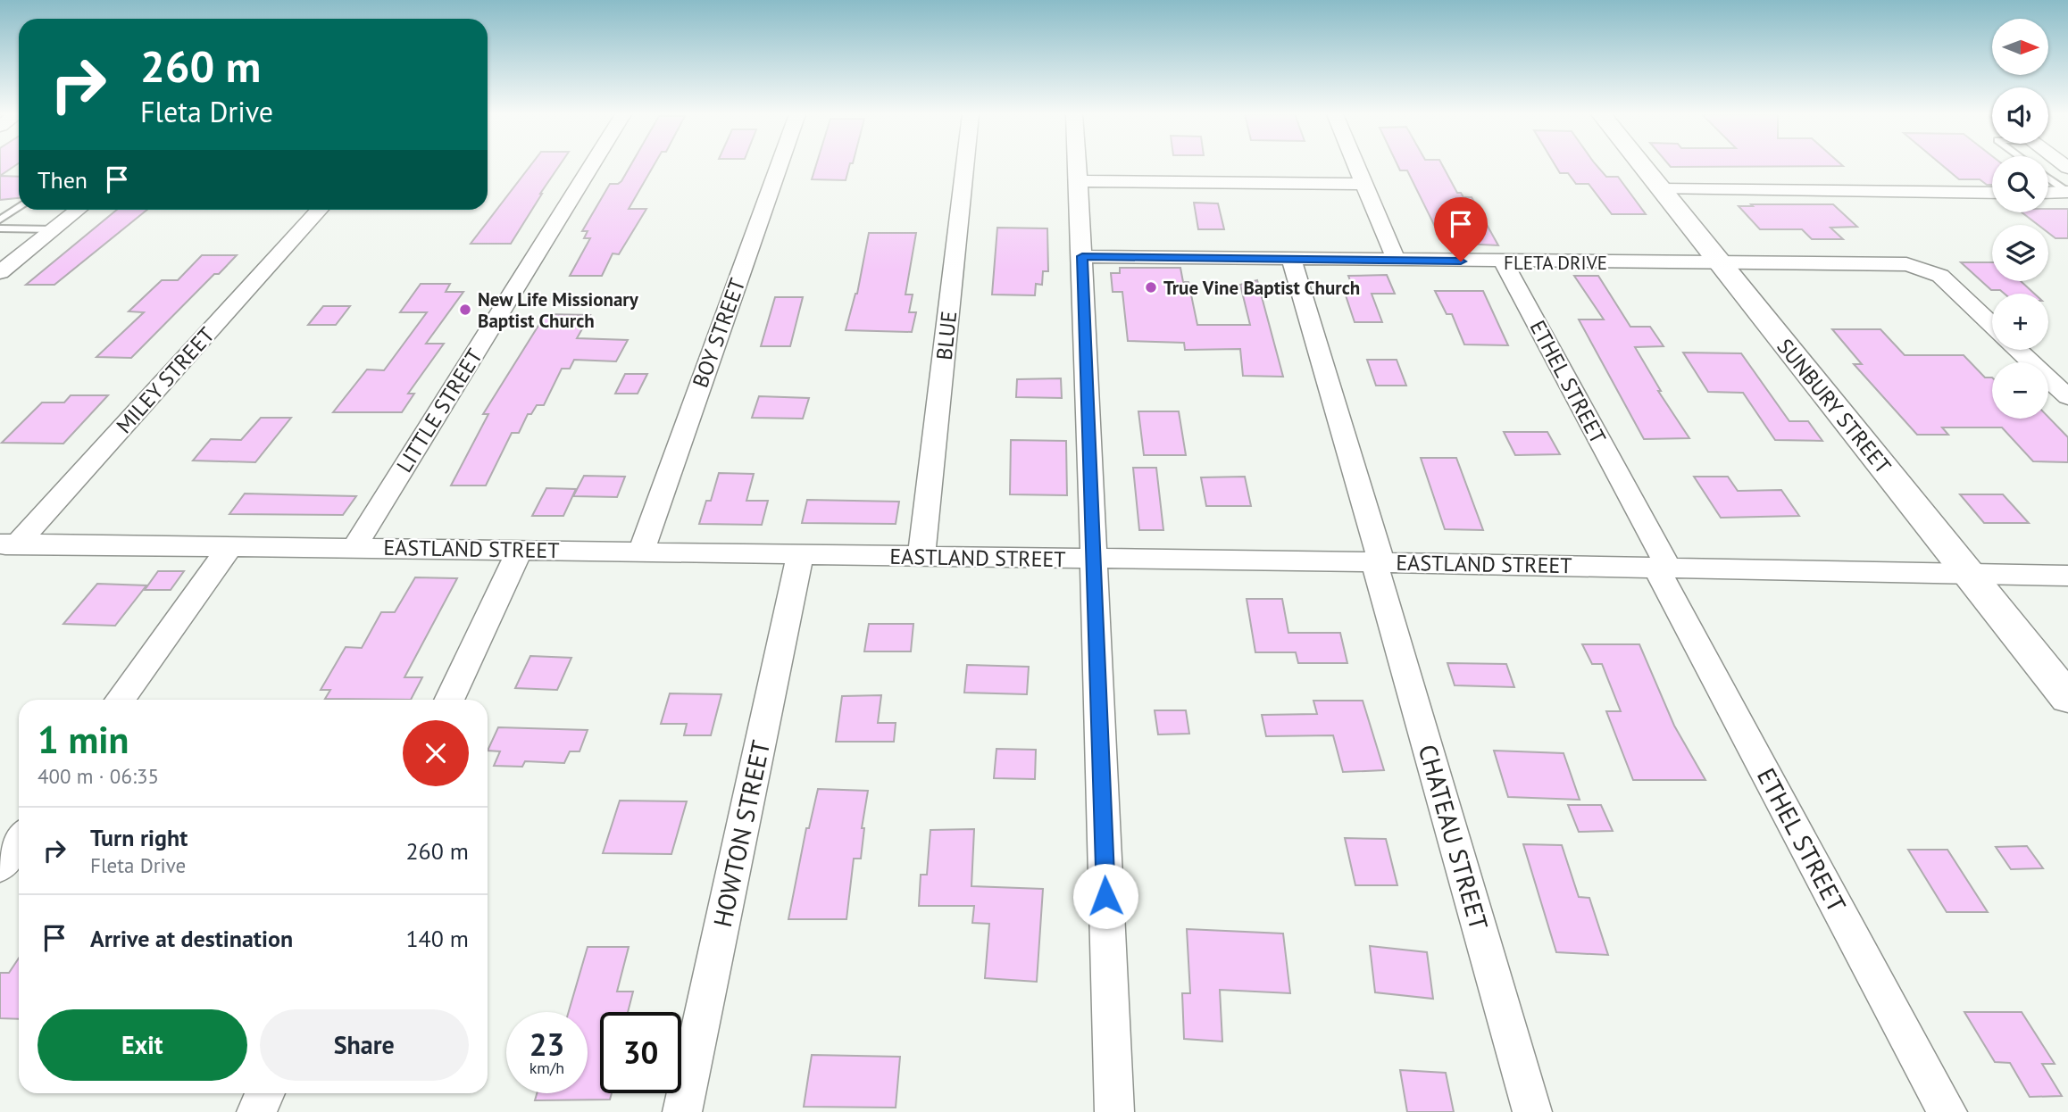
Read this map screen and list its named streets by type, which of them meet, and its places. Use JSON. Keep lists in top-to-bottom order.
{
  "streets": {
    "street": [
      "FLETA DRIVE",
      "BOY STREET",
      "BLUE",
      "MILEY STREET",
      "ETHEL STREET",
      "SUNBURY STREET",
      "LITTLE STREET",
      "EASTLAND STREET",
      "HOWTON STREET",
      "CHATEAU STREET"
    ]
  },
  "crossings": [
    ["FLETA DRIVE", "ETHEL STREET"],
    ["FLETA DRIVE", "SUNBURY STREET"],
    ["FLETA DRIVE", "CHATEAU STREET"],
    ["BOY STREET", "EASTLAND STREET"],
    ["BLUE", "EASTLAND STREET"],
    ["MILEY STREET", "EASTLAND STREET"],
    ["ETHEL STREET", "EASTLAND STREET"],
    ["SUNBURY STREET", "EASTLAND STREET"],
    ["LITTLE STREET", "EASTLAND STREET"],
    ["EASTLAND STREET", "HOWTON STREET"],
    ["EASTLAND STREET", "CHATEAU STREET"]
  ],
  "places": ["True Vine Baptist Church", "New Life Missionary Baptist Church"],
  "north": "right",
  "page": {
    "map_buttons": ["+", "−"],
    "turn": ["260 m", "Fleta Drive"],
    "then": "Then",
    "heading": ["1 min", "400 m · 06:35"],
    "list": [
      {
        "name": "Turn right",
        "note": "Fleta Drive",
        "value": "260 m"
      },
      {
        "name": "Arrive at destination",
        "value": "140 m"
      }
    ],
    "buttons": ["Exit", "Share"],
    "speed": "23 km/h",
    "limit": "30"
  }
}
